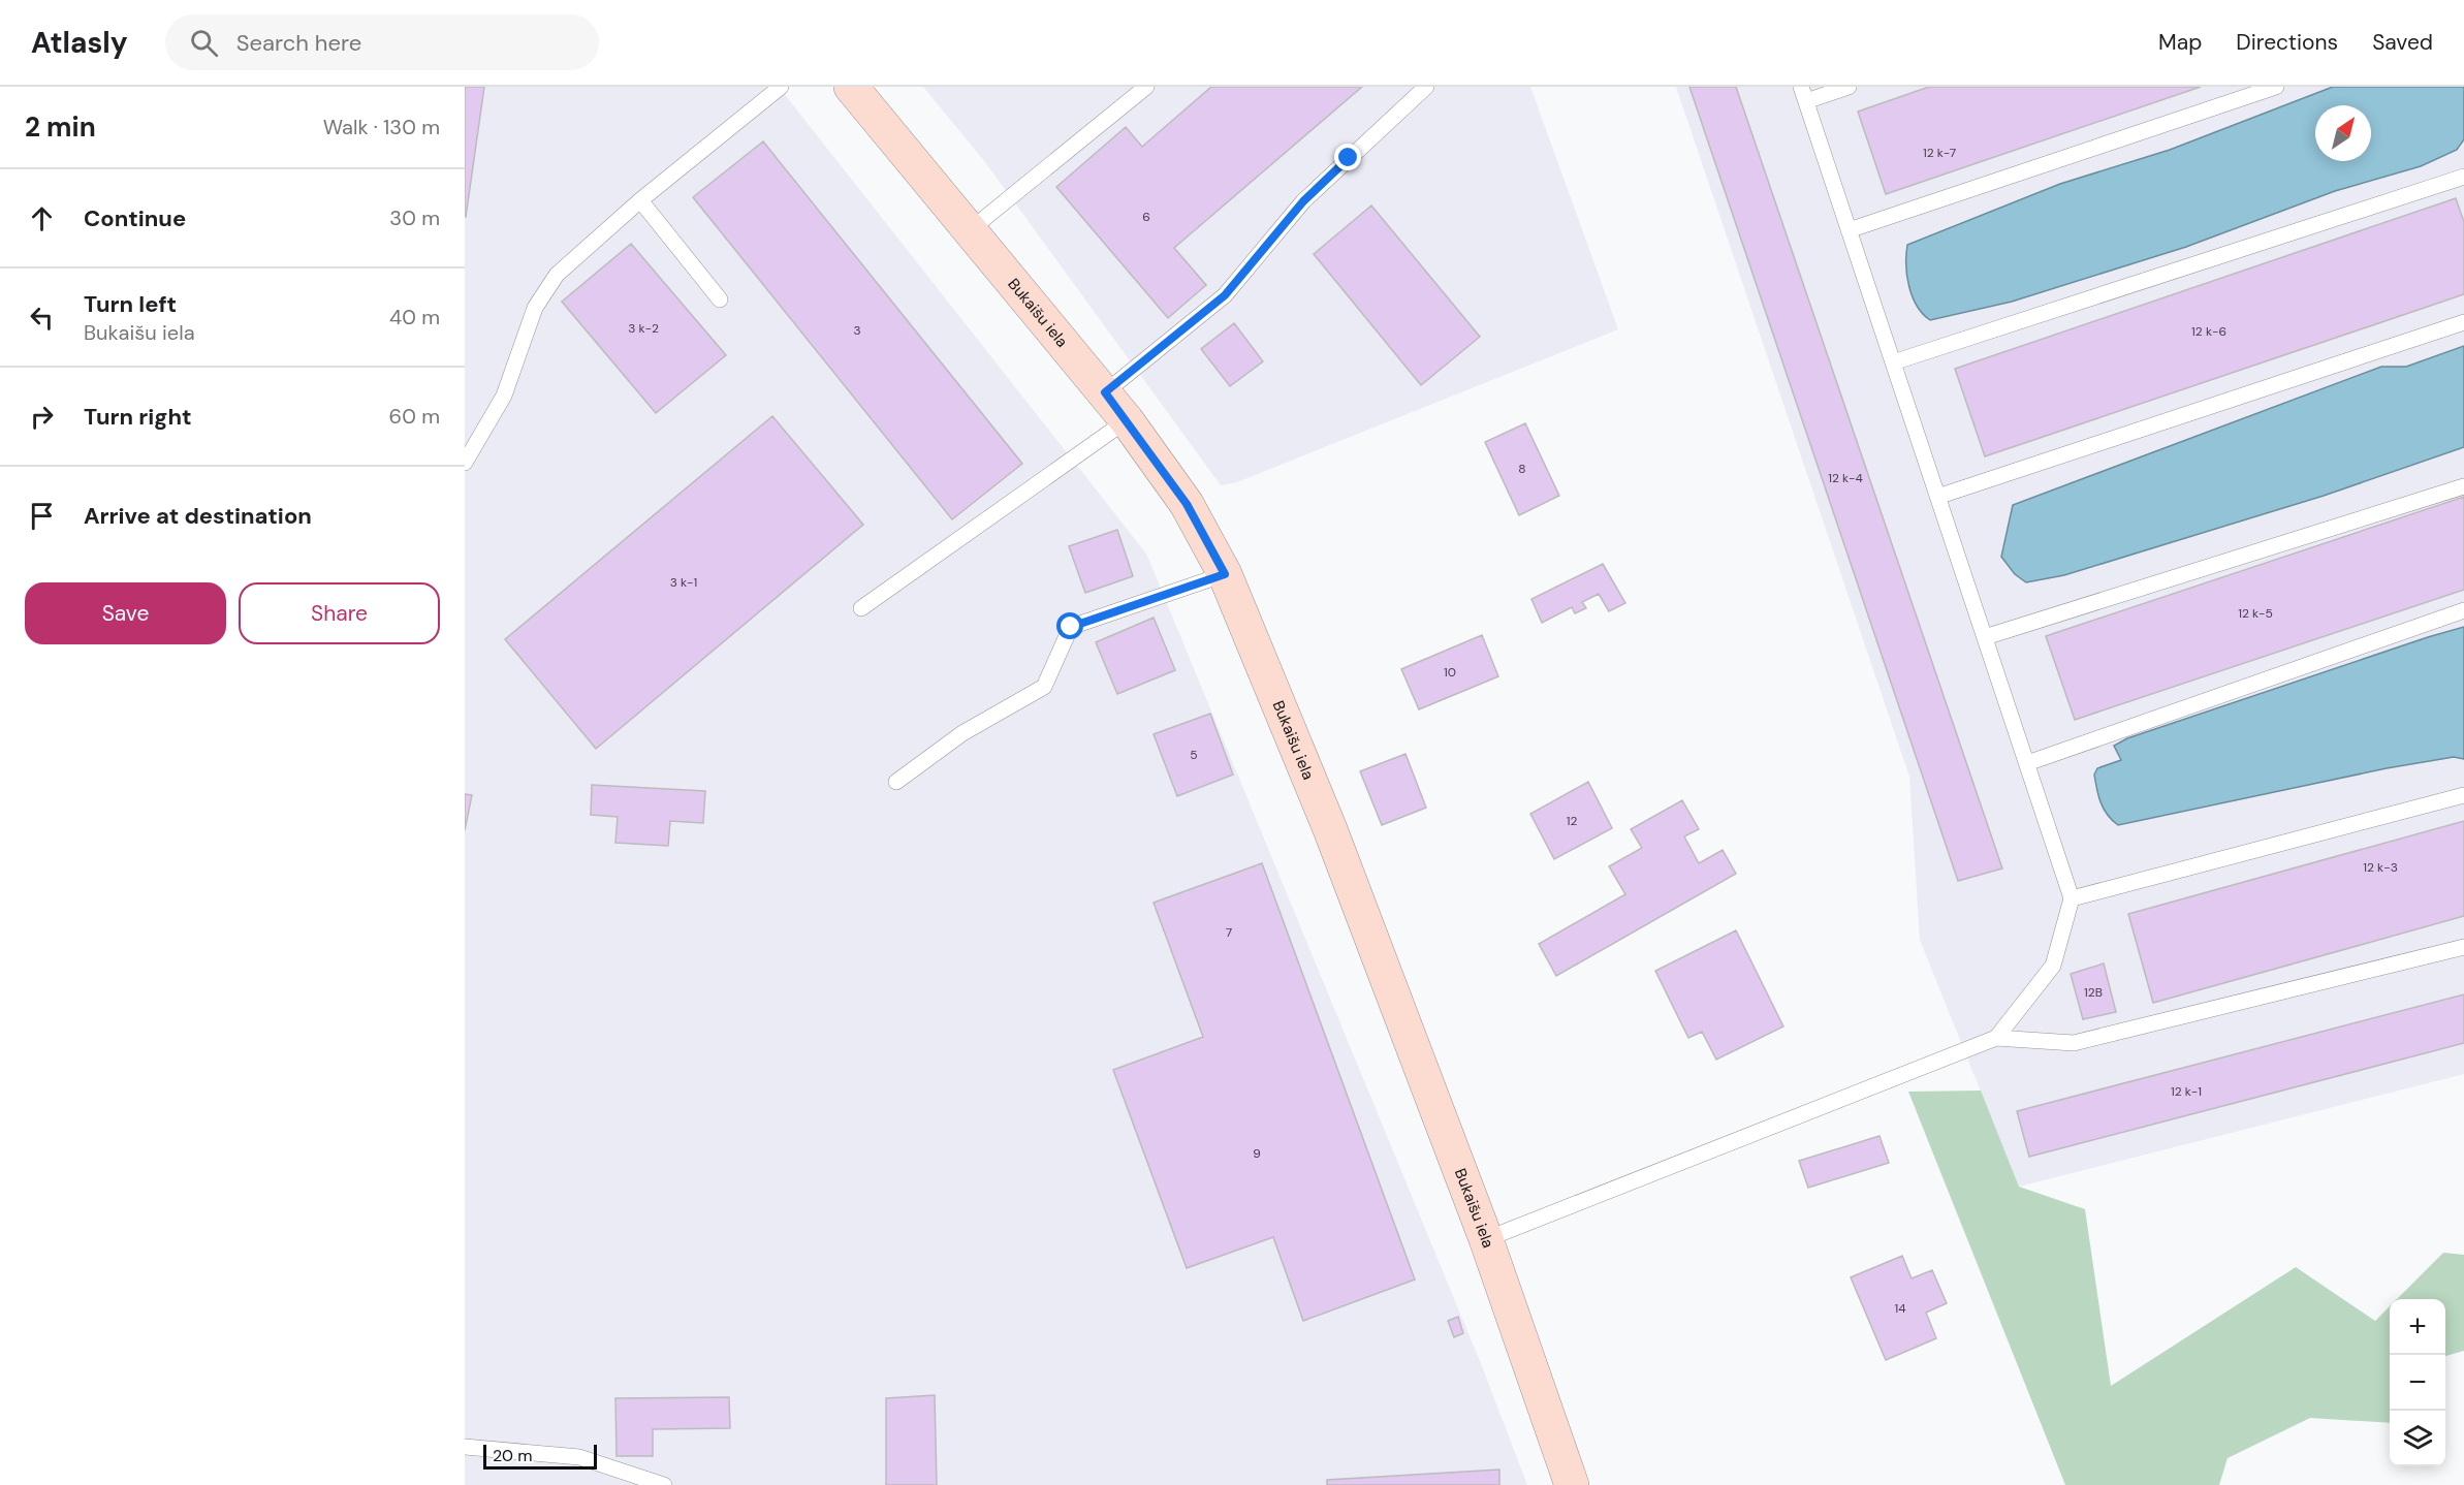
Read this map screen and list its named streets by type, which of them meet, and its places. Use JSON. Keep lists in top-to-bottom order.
{
  "streets": {
    "street": ["Bukaišu iela"]
  },
  "house_numbers": [
    "12 k-7",
    "6",
    "3 k-2",
    "3",
    "12 k-6",
    "8",
    "12 k-4",
    "3 k-1",
    "12 k-5",
    "10",
    "5",
    "12",
    "12 k-3",
    "7",
    "12B",
    "12 k-1",
    "9",
    "14"
  ],
  "scale_bar": "20 m",
  "north": "top right",
  "page": {
    "header": "Atlasly",
    "search": "Search here",
    "nav": ["Map", "Directions", "Saved"],
    "heading": ["2 min", "Walk · 130 m"],
    "list": [
      ["Continue", "30 m"],
      ["Turn left", "Bukaišu iela", "40 m"],
      ["Turn right", "60 m"],
      "Arrive at destination"
    ],
    "buttons": ["Save", "Share"],
    "map_buttons": ["+", "−"],
    "scale": "20 m"
  }
}
